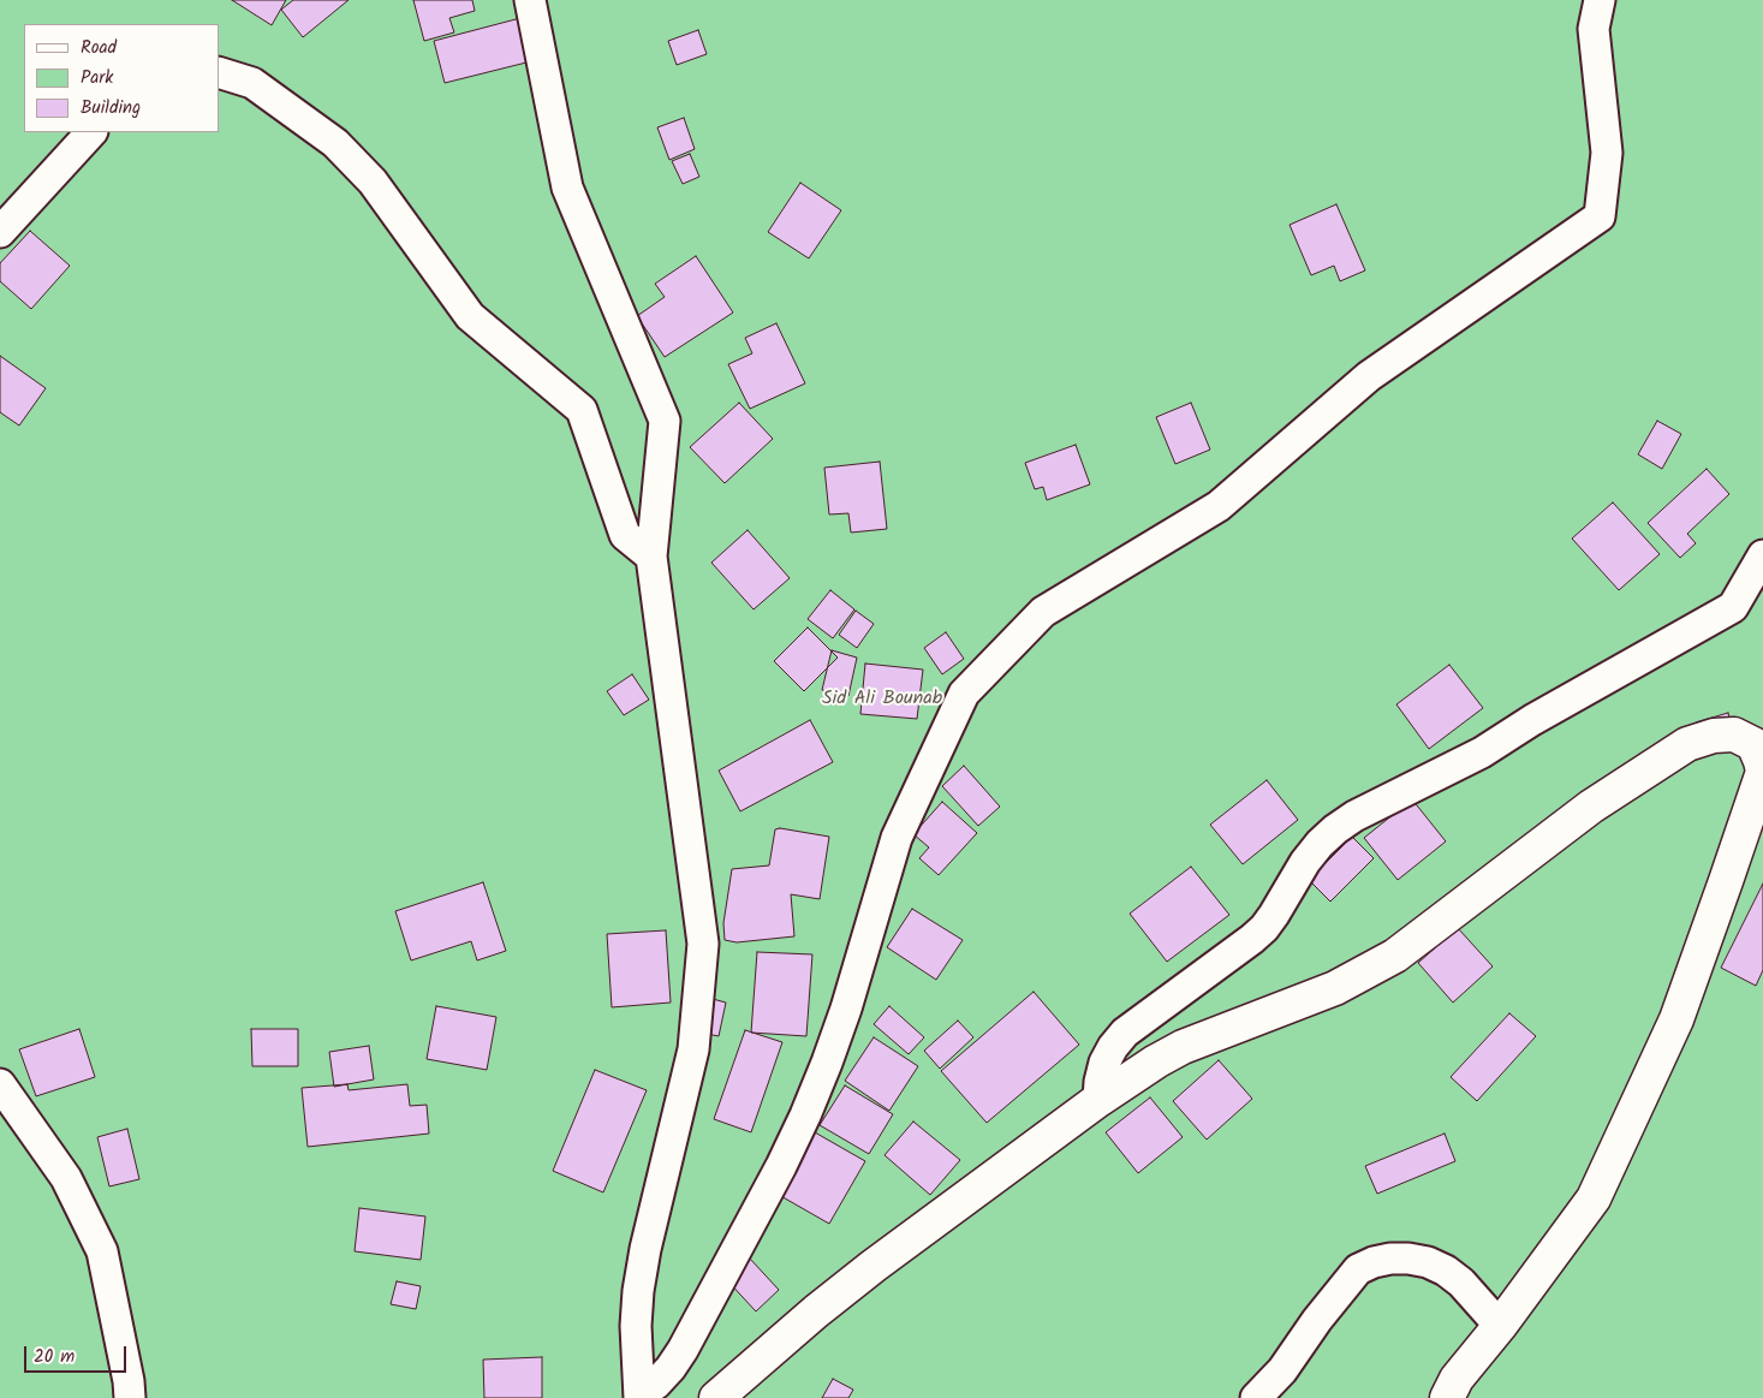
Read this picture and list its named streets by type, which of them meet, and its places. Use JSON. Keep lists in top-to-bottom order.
{
  "parks": ["Sid Ali Bounab"],
  "legend": ["Road", "Park", "Building"],
  "scale_bar": "20 m"
}
